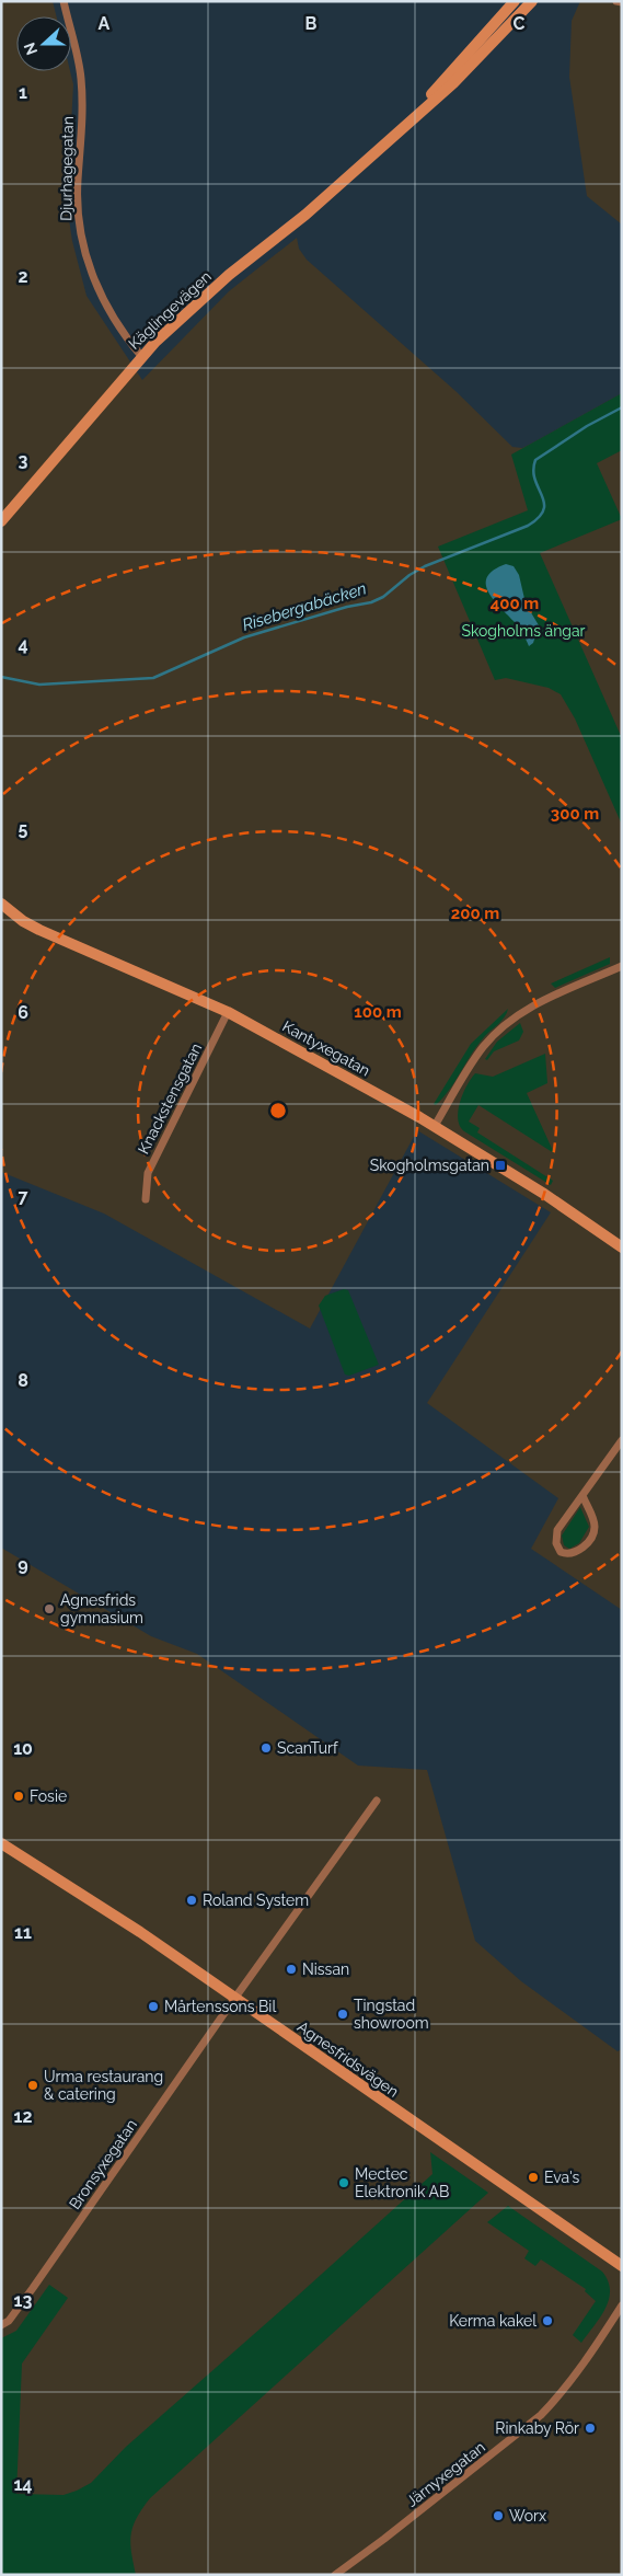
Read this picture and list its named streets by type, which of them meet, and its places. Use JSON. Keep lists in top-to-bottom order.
{
  "streets": {
    "main road": ["Käglingevägen", "Kantyxegatan", "Agnesfridsvägen"],
    "street": [
      "Djurhagegatan",
      "Knackstensgatan",
      "Bronsyxegatan",
      "Järnyxegatan"
    ]
  },
  "crossings": [
    ["Djurhagegatan", "Käglingevägen"],
    ["Kantyxegatan", "Knackstensgatan"],
    ["Agnesfridsvägen", "Bronsyxegatan"]
  ],
  "water": ["Risebergabäcken"],
  "parks": ["Skogholms ängar"],
  "places": {
    "transit": ["Skogholmsgatan"],
    "other": [
      "Agnesfrids gymnasium",
      "ScanTurf",
      "Fosie",
      "Roland System",
      "Nissan",
      "Mårtenssons Bil",
      "Tingstad showroom",
      "Urma restaurang & catering",
      "Eva's",
      "Mectec Elektronik AB",
      "Kerma kakel",
      "Rinkaby Rör",
      "Worx"
    ]
  },
  "north": "left",
  "grid": {
    "columns": ["A", "B", "C"],
    "rows": [
      "1",
      "2",
      "3",
      "4",
      "5",
      "6",
      "7",
      "8",
      "9",
      "10",
      "11",
      "12",
      "13",
      "14"
    ]
  },
  "rings": [
    "400 m",
    "300 m",
    "200 m",
    "100 m"
  ]
}
